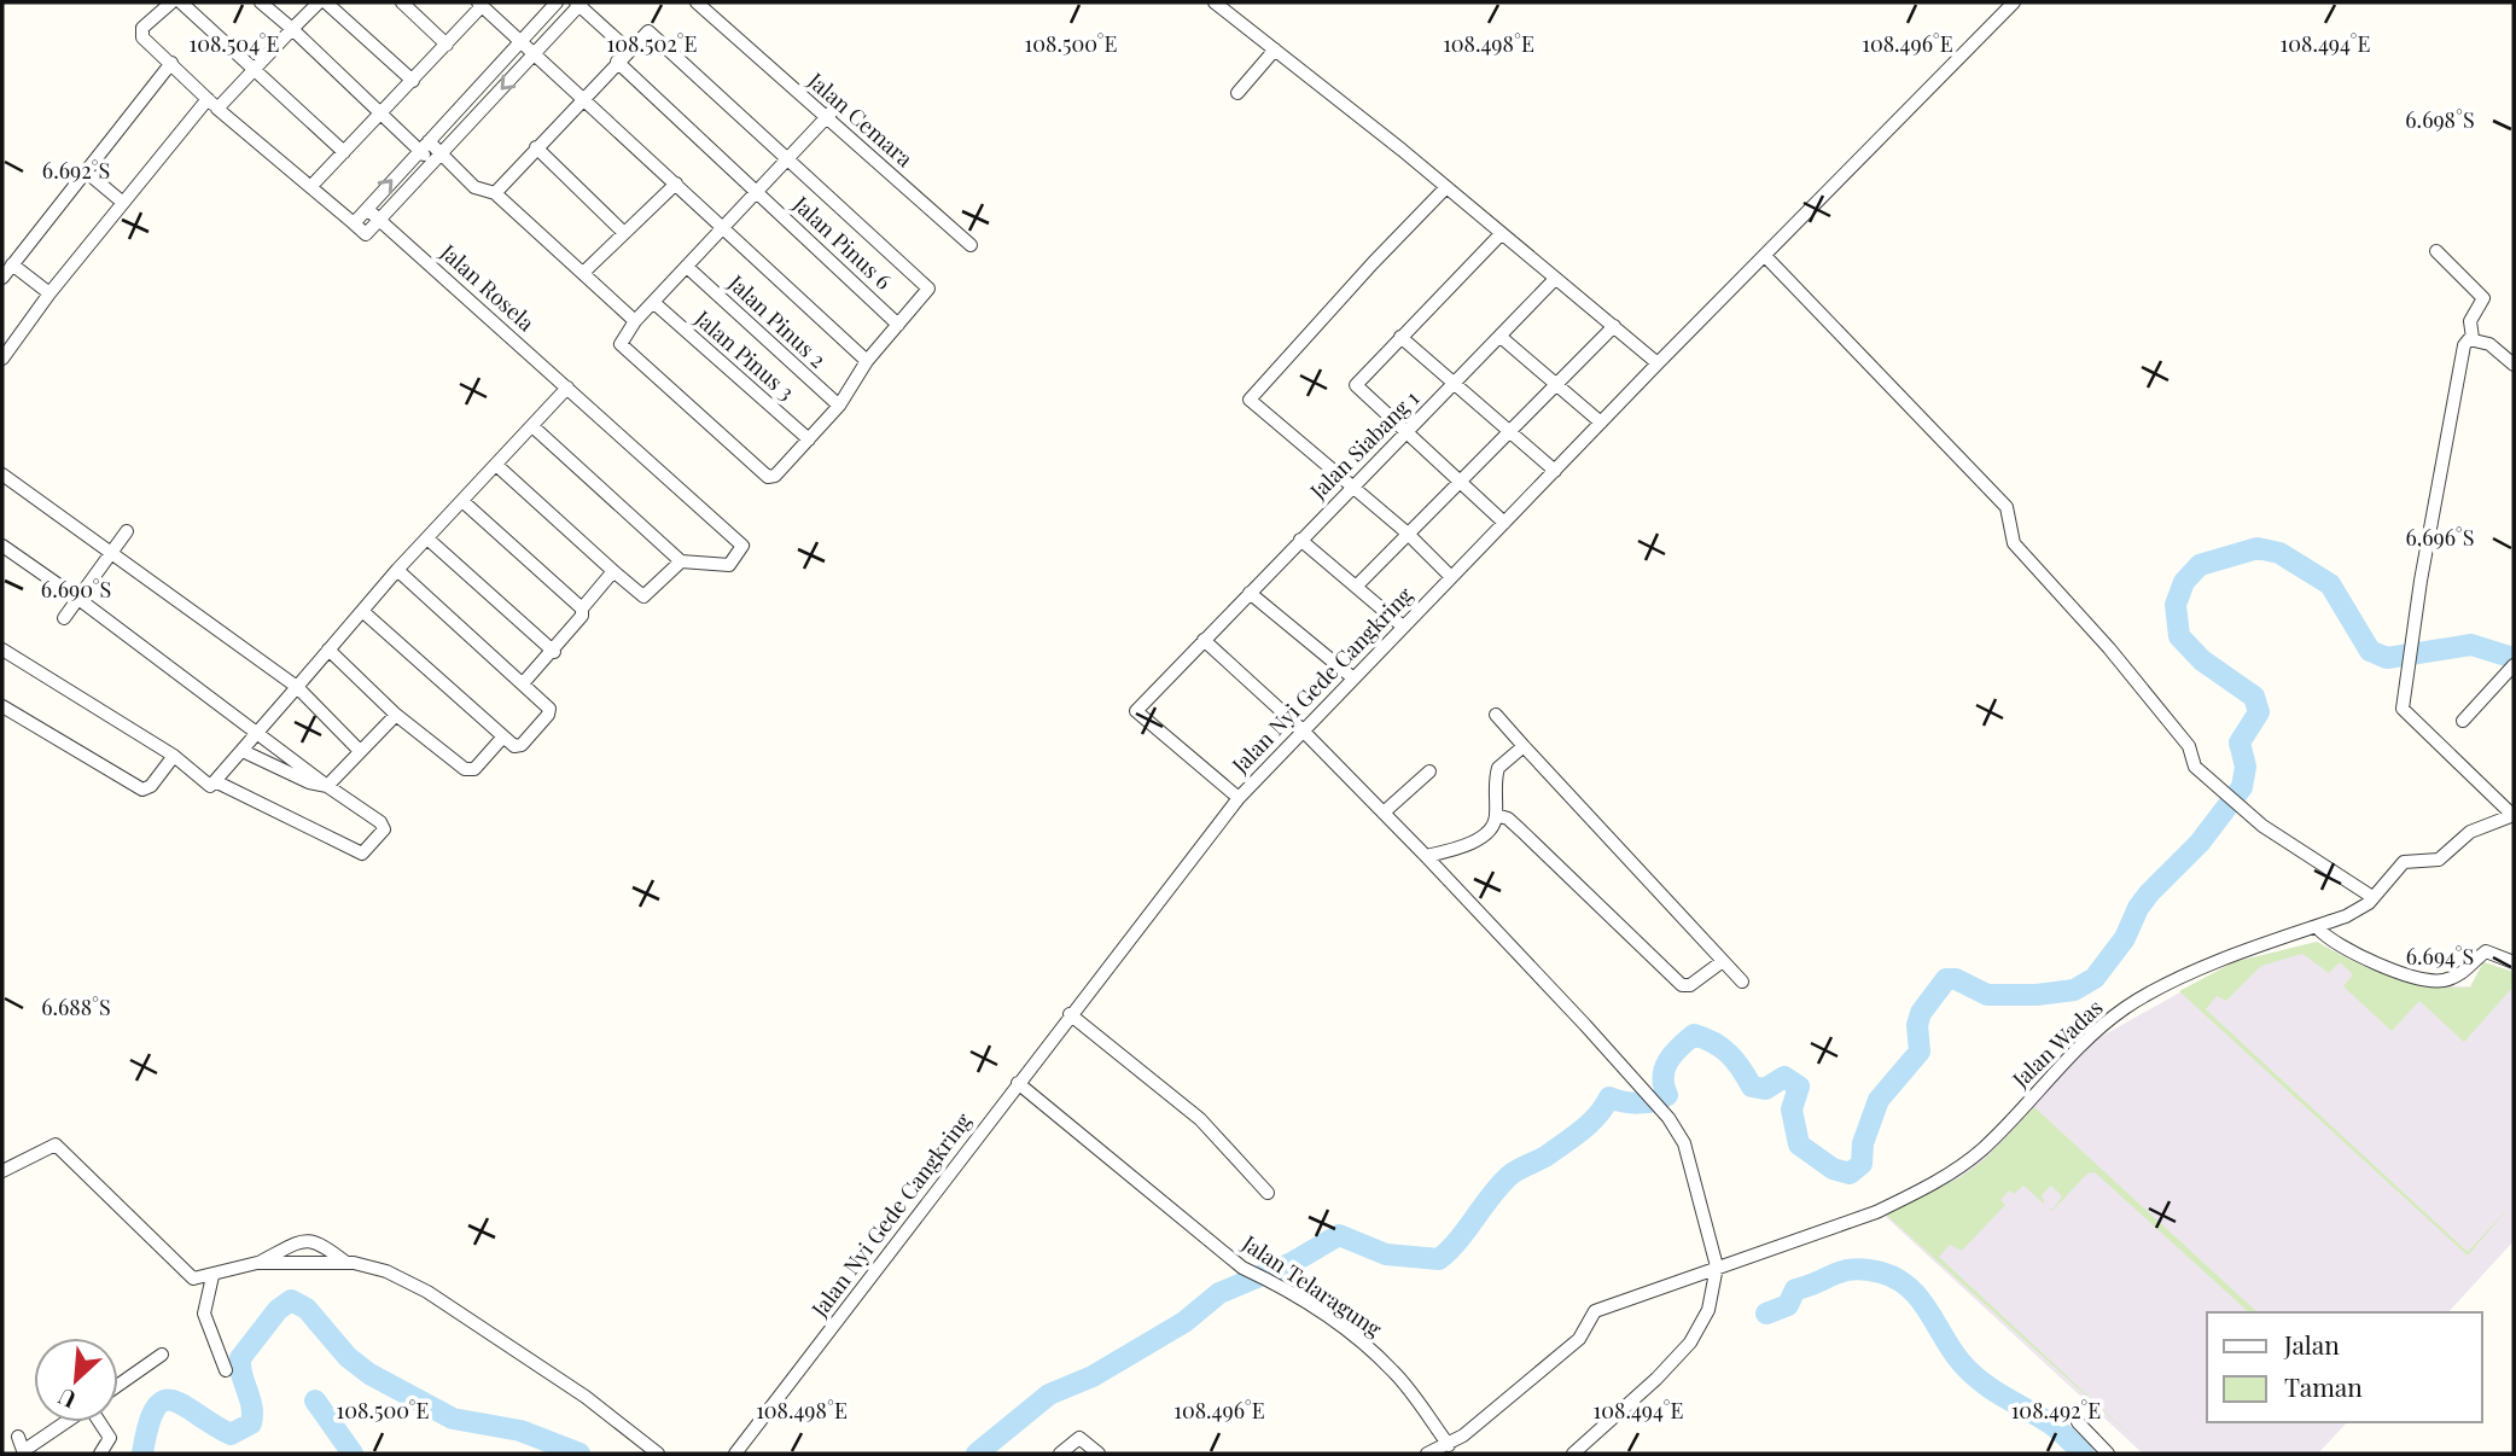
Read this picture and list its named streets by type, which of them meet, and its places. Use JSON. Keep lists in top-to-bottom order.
{
  "streets": {
    "street": [
      "Jalan Cemara",
      "Jalan Pinus 6",
      "Jalan Rosela",
      "Jalan Pinus 2",
      "Jalan Pinus 3",
      "Jalan Siabang 1",
      "Jalan Nyi Gede Cangkring",
      "Jalan Wadas",
      "Jalan Telaragung"
    ]
  },
  "crossings": [
    ["Jalan Siabang 1", "Jalan Nyi Gede Cangkring"],
    ["Jalan Nyi Gede Cangkring", "Jalan Telaragung"],
    ["Jalan Wadas", "Jalan Telaragung"]
  ],
  "legend": ["Jalan", "Taman"],
  "north": "bottom left",
  "coordinates": [
    "108.504°E",
    "108.502°E",
    "108.500°E",
    "108.498°E",
    "108.496°E",
    "108.494°E",
    "6.698°S",
    "6.692°S",
    "6.696°S",
    "6.690°S",
    "6.694°S",
    "6.688°S",
    "108.492°E"
  ]
}
